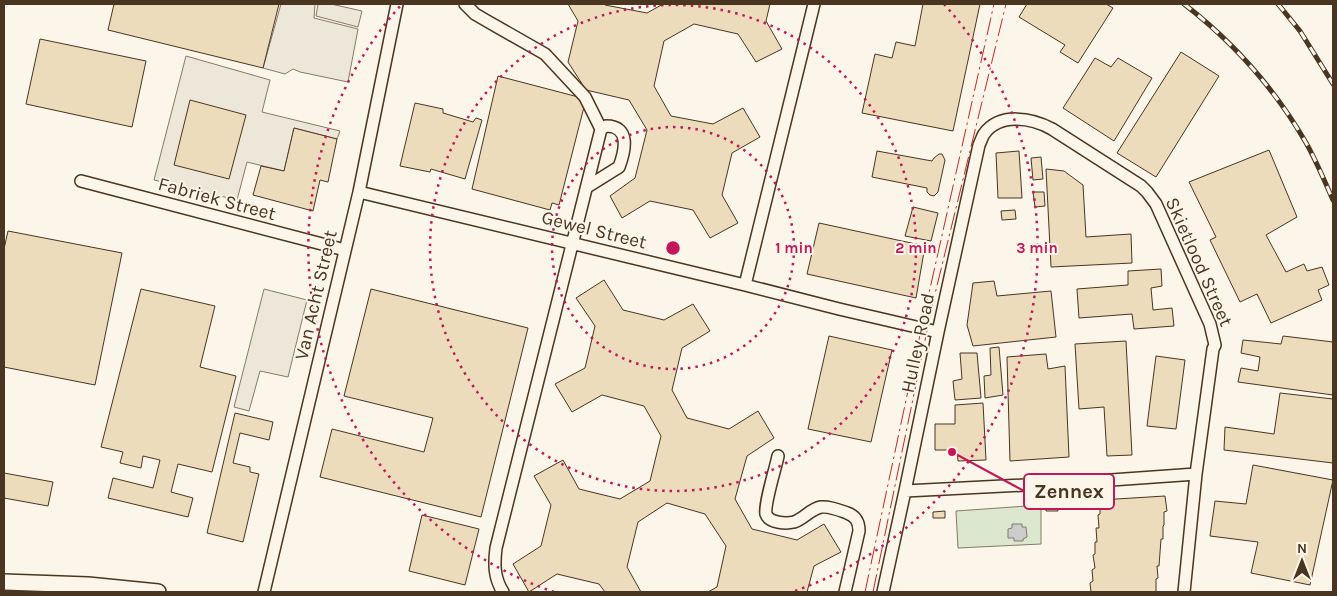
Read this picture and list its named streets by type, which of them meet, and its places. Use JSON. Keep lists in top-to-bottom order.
{
  "streets": {
    "street": [
      "Fabriek Street",
      "Gewel Street",
      "Skietlood Street",
      "Van Acht Street",
      "Hulley Road"
    ]
  },
  "crossings": [
    ["Fabriek Street", "Van Acht Street"],
    ["Gewel Street", "Van Acht Street"],
    ["Gewel Street", "Hulley Road"],
    ["Skietlood Street", "Hulley Road"]
  ],
  "places": ["Zennex"],
  "north": "top",
  "rings": ["1 min", "2 min", "3 min"]
}
